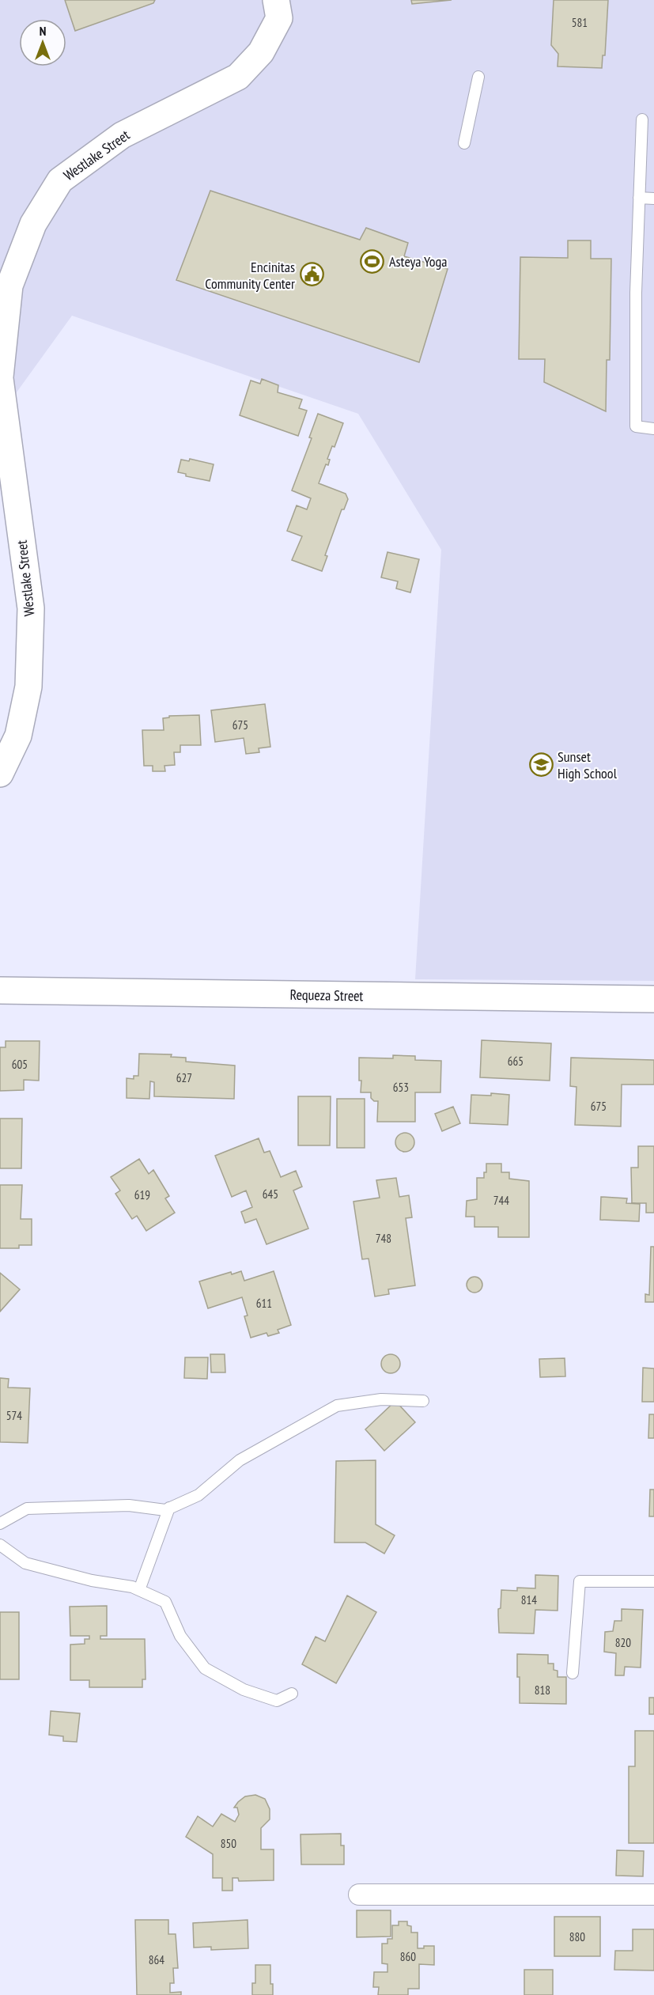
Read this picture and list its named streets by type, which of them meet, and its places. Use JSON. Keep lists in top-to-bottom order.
{
  "streets": {
    "street": ["Westlake Street", "Requeza Street"]
  },
  "places": {
    "sports": ["Asteya Yoga"],
    "public building": ["Encinitas Community Center"],
    "school or university": ["Sunset High School"]
  },
  "house_numbers": [
    "581",
    "675",
    "665",
    "605",
    "627",
    "653",
    "675",
    "645",
    "619",
    "744",
    "748",
    "611",
    "574",
    "814",
    "820",
    "818",
    "850",
    "880",
    "860",
    "864"
  ],
  "north": "top"
}
